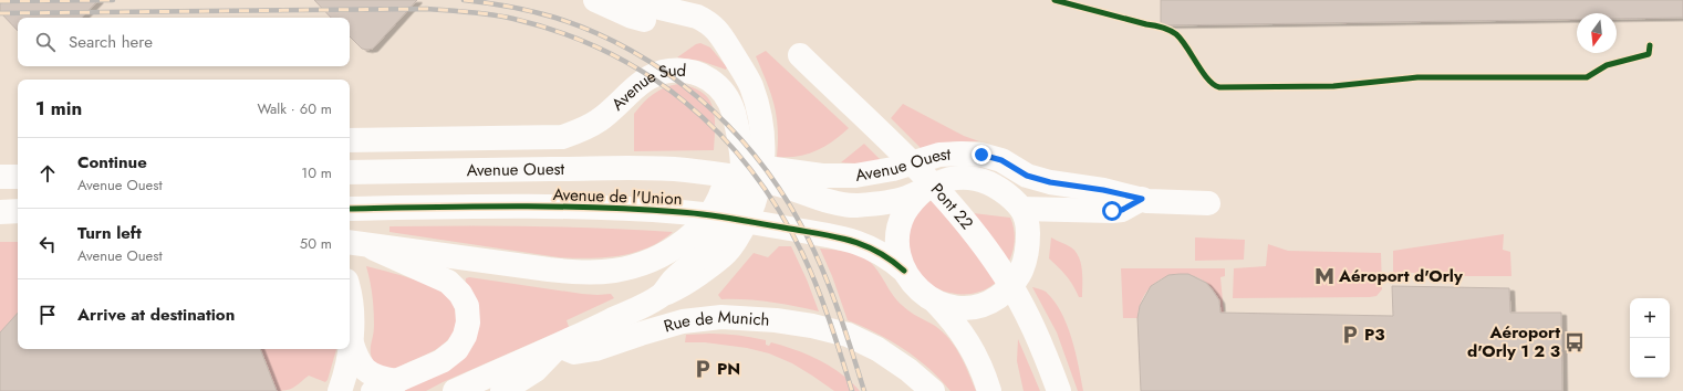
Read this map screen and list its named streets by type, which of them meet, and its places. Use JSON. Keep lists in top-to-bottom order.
{
  "streets": {
    "main road": [
      "Avenue Sud",
      "Avenue Ouest",
      "Avenue de l'Union",
      "Pont 22",
      "Rue de Munich"
    ]
  },
  "crossings": [
    ["Avenue Sud", "Rue de Munich"],
    ["Avenue Ouest", "Avenue de l'Union"]
  ],
  "places": {
    "metro station": ["Aéroport d'Orly"],
    "parking": ["P3", "PN"],
    "bus stop": ["Aéroport d'Orly 1 2 3"]
  },
  "north": "bottom",
  "page": {
    "search": "Search here",
    "heading": ["1 min", "Walk · 60 m"],
    "list": [
      ["Continue", "Avenue Ouest", "10 m"],
      ["Turn left", "Avenue Ouest", "50 m"],
      "Arrive at destination"
    ],
    "map_buttons": ["+", "−"]
  }
}
